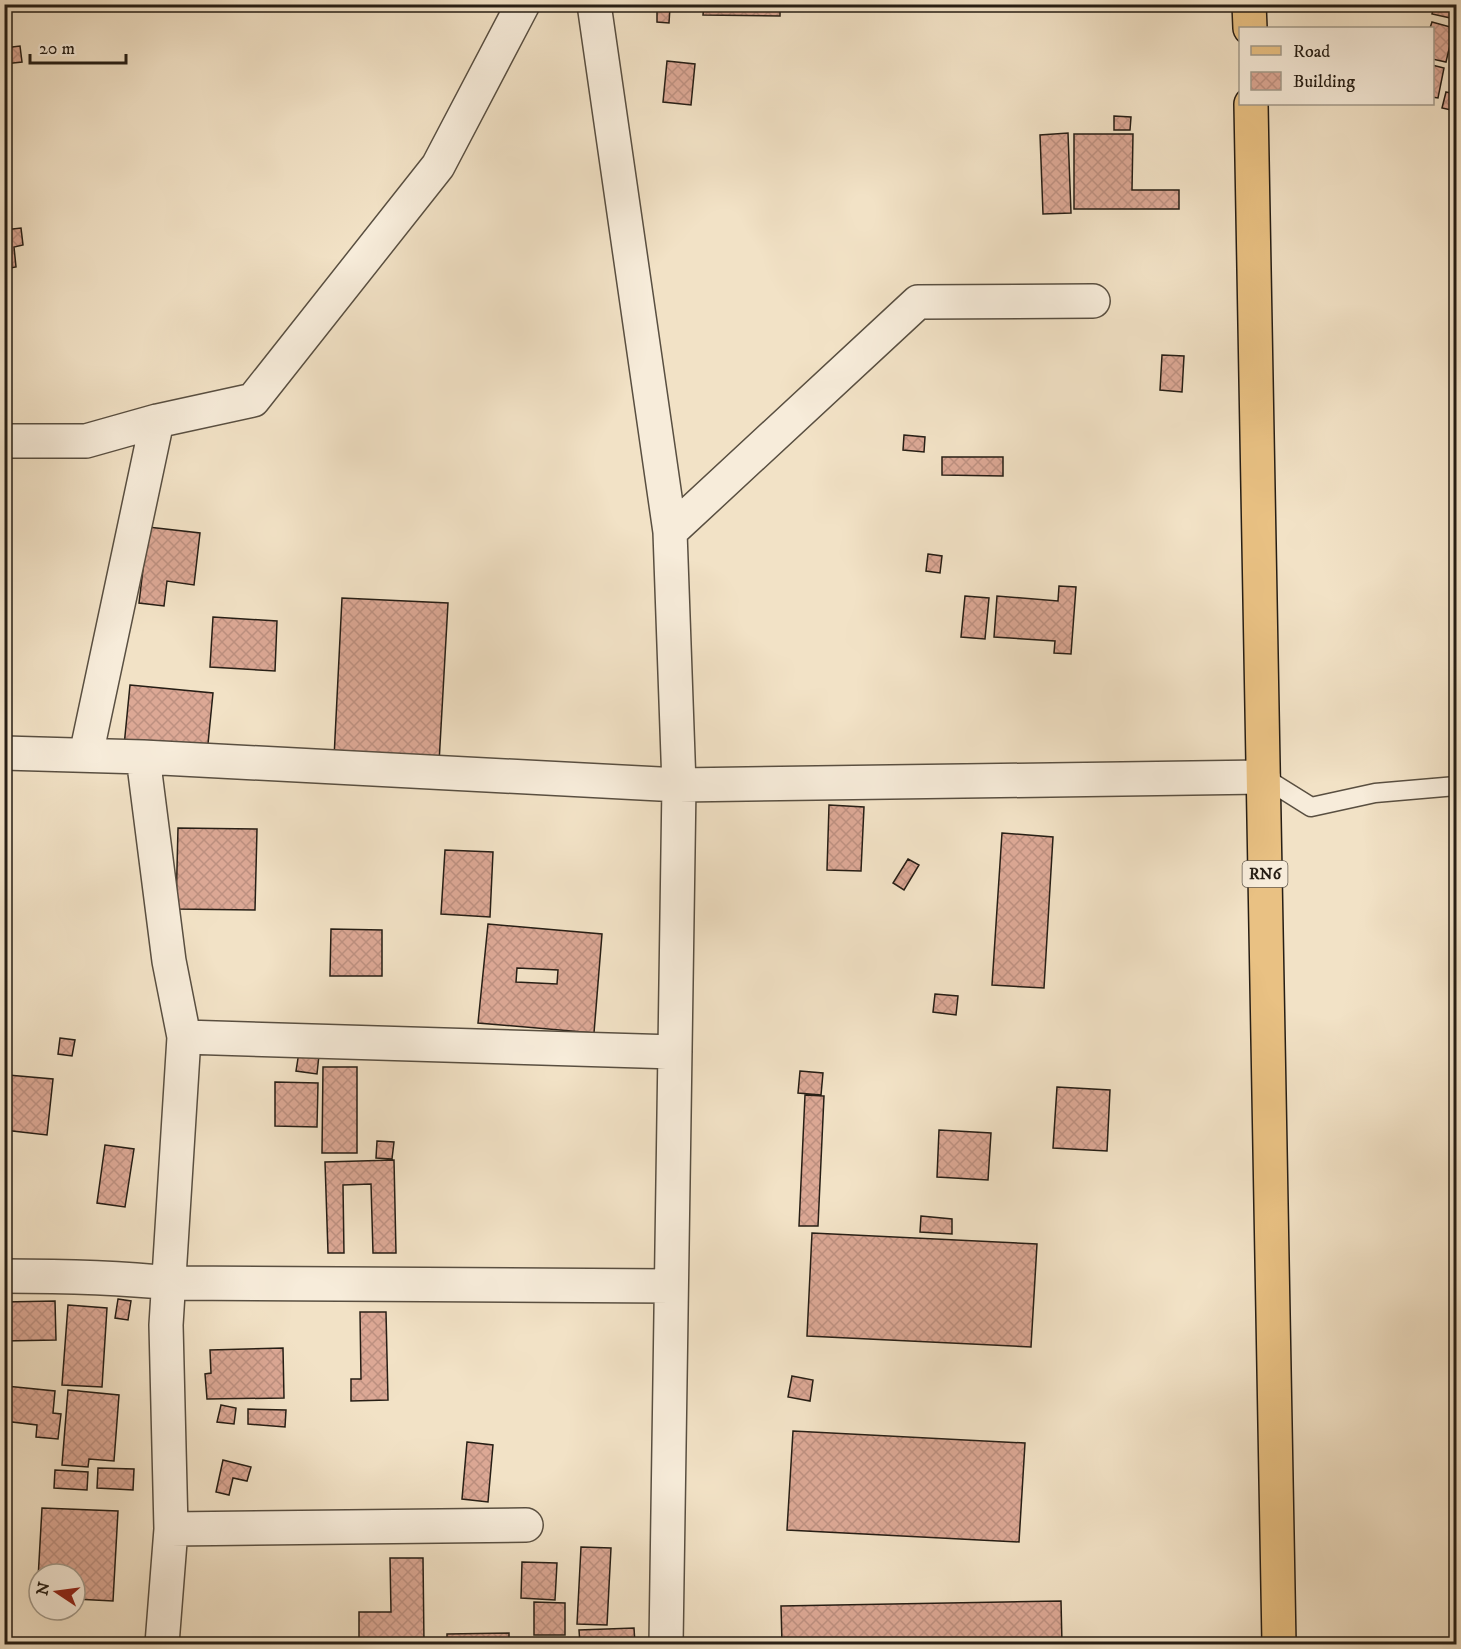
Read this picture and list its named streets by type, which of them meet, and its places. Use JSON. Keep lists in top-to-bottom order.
{
  "streets": {
    "main road": ["RN6"]
  },
  "legend": ["Road", "Building"],
  "scale_bar": "20 m",
  "north": "left"
}
